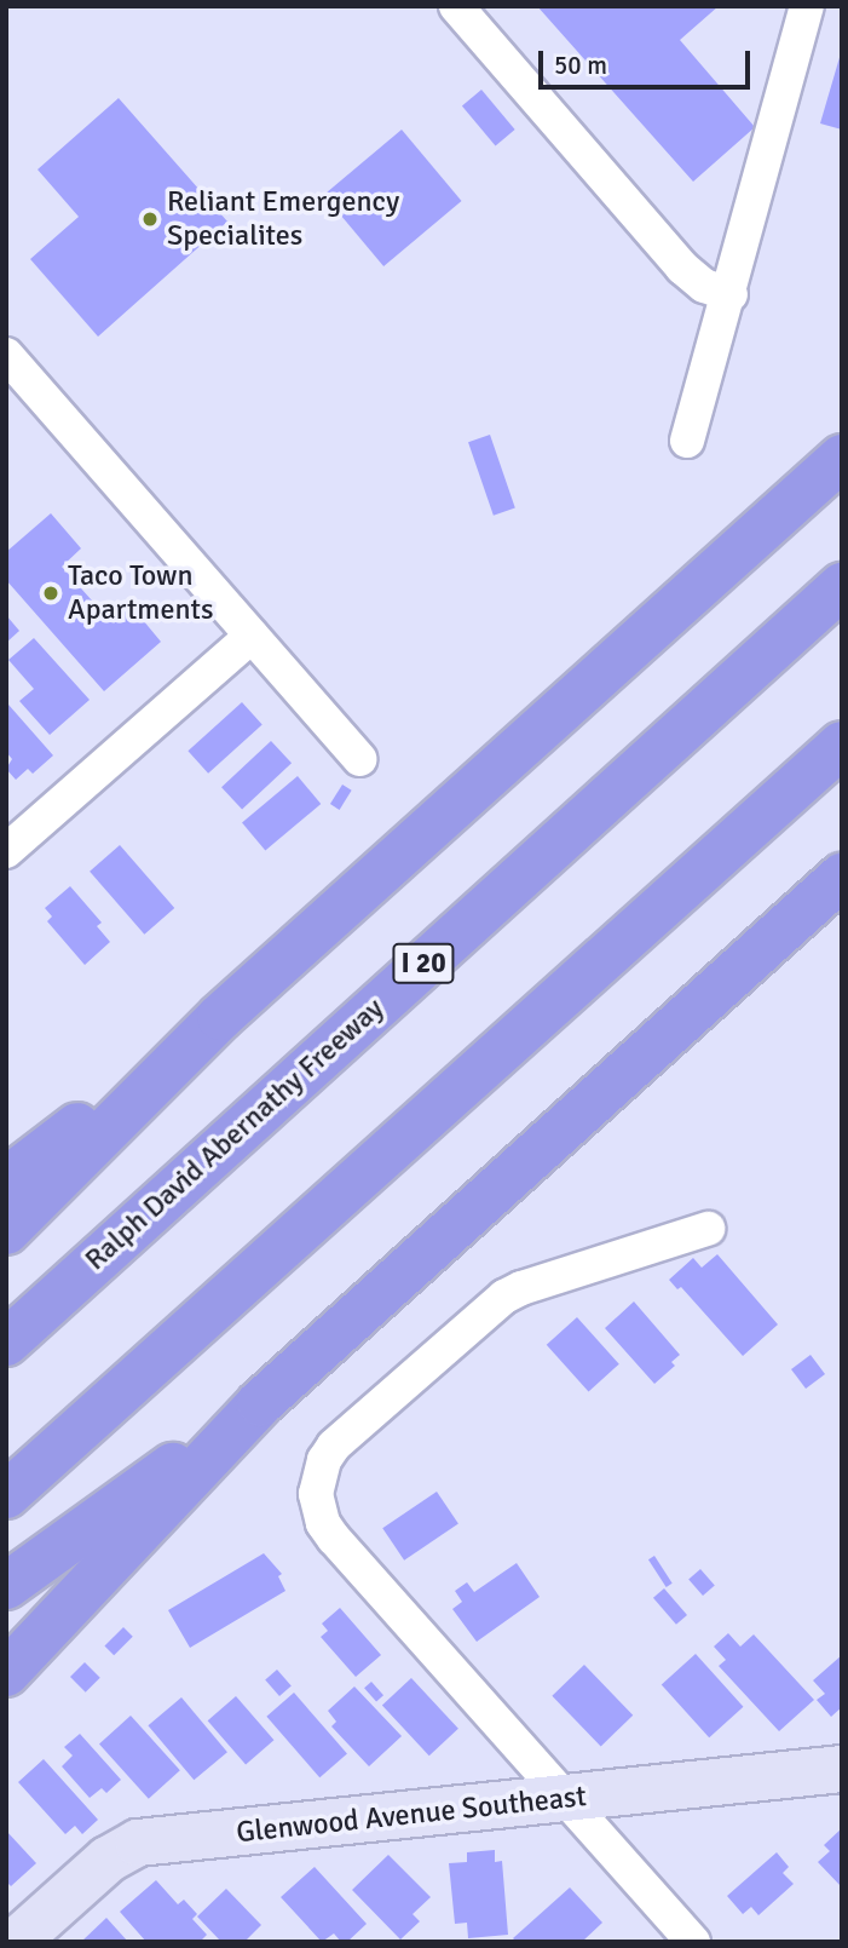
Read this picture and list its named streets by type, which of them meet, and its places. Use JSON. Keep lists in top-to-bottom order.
{
  "streets": {
    "highway": ["I 20", "Ralph David Abernathy Freeway"],
    "street": ["Glenwood Avenue Southeast"]
  },
  "places": ["Reliant Emergency Specialites", "Taco Town Apartments"],
  "scale_bar": "50 m"
}
